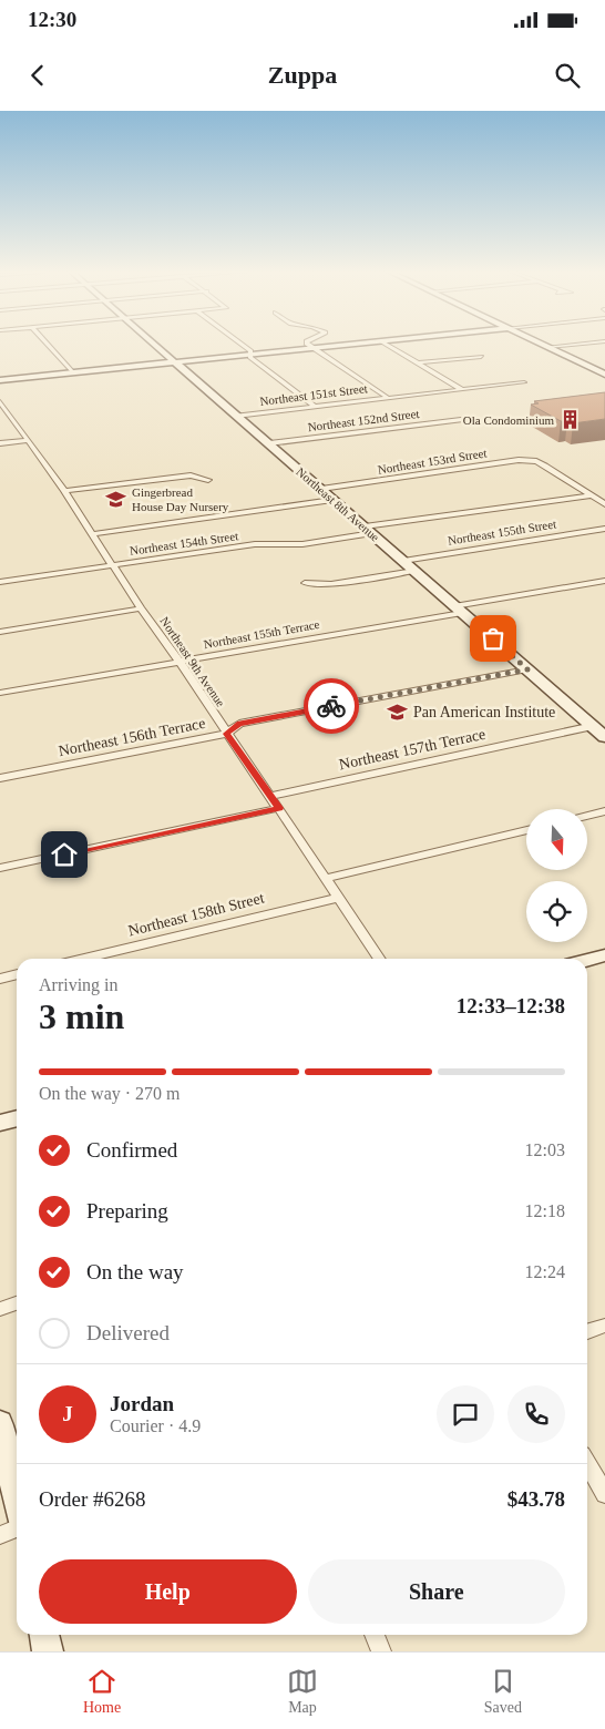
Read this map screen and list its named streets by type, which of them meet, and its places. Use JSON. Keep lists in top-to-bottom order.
{
  "streets": {
    "street": [
      "Northeast 151st Street",
      "Northeast 152nd Street",
      "Northeast 153rd Street",
      "Northeast 8th Avenue",
      "Northeast 155th Street",
      "Northeast 154th Street",
      "Northeast 155th Terrace",
      "Northeast 9th Avenue",
      "Northeast 156th Terrace",
      "Northeast 157th Terrace",
      "Northeast 158th Street"
    ]
  },
  "crossings": [
    ["Northeast 151st Street", "Northeast 8th Avenue"],
    ["Northeast 152nd Street", "Northeast 8th Avenue"],
    ["Northeast 153rd Street", "Northeast 8th Avenue"],
    ["Northeast 153rd Street", "Northeast 154th Street"],
    ["Northeast 8th Avenue", "Northeast 155th Street"],
    ["Northeast 8th Avenue", "Northeast 154th Street"],
    ["Northeast 8th Avenue", "Northeast 155th Terrace"],
    ["Northeast 8th Avenue", "Northeast 156th Terrace"],
    ["Northeast 8th Avenue", "Northeast 157th Terrace"],
    ["Northeast 154th Street", "Northeast 9th Avenue"],
    ["Northeast 155th Terrace", "Northeast 9th Avenue"],
    ["Northeast 9th Avenue", "Northeast 156th Terrace"],
    ["Northeast 9th Avenue", "Northeast 157th Terrace"],
    ["Northeast 9th Avenue", "Northeast 158th Street"]
  ],
  "places": {
    "building": ["Ola Condominium"],
    "school or university": ["Gingerbread House Day Nursery", "Pan American Institute"]
  },
  "north": "bottom",
  "page": {
    "status": "12:30",
    "header": "Zuppa",
    "heading": ["3 min", "Arriving in", "12:33–12:38"],
    "panel": [
      "Jordan",
      "Courier · 4.9",
      "Order #6268",
      "$43.78"
    ],
    "bar": "On the way · 270 m",
    "list": [
      ["Confirmed", "12:03"],
      ["Preparing", "12:18"],
      ["On the way", "12:24"],
      "Delivered"
    ],
    "round": "J",
    "buttons": ["Help", "Share"],
    "tabs": ["Home", "Map", "Saved"]
  }
}
